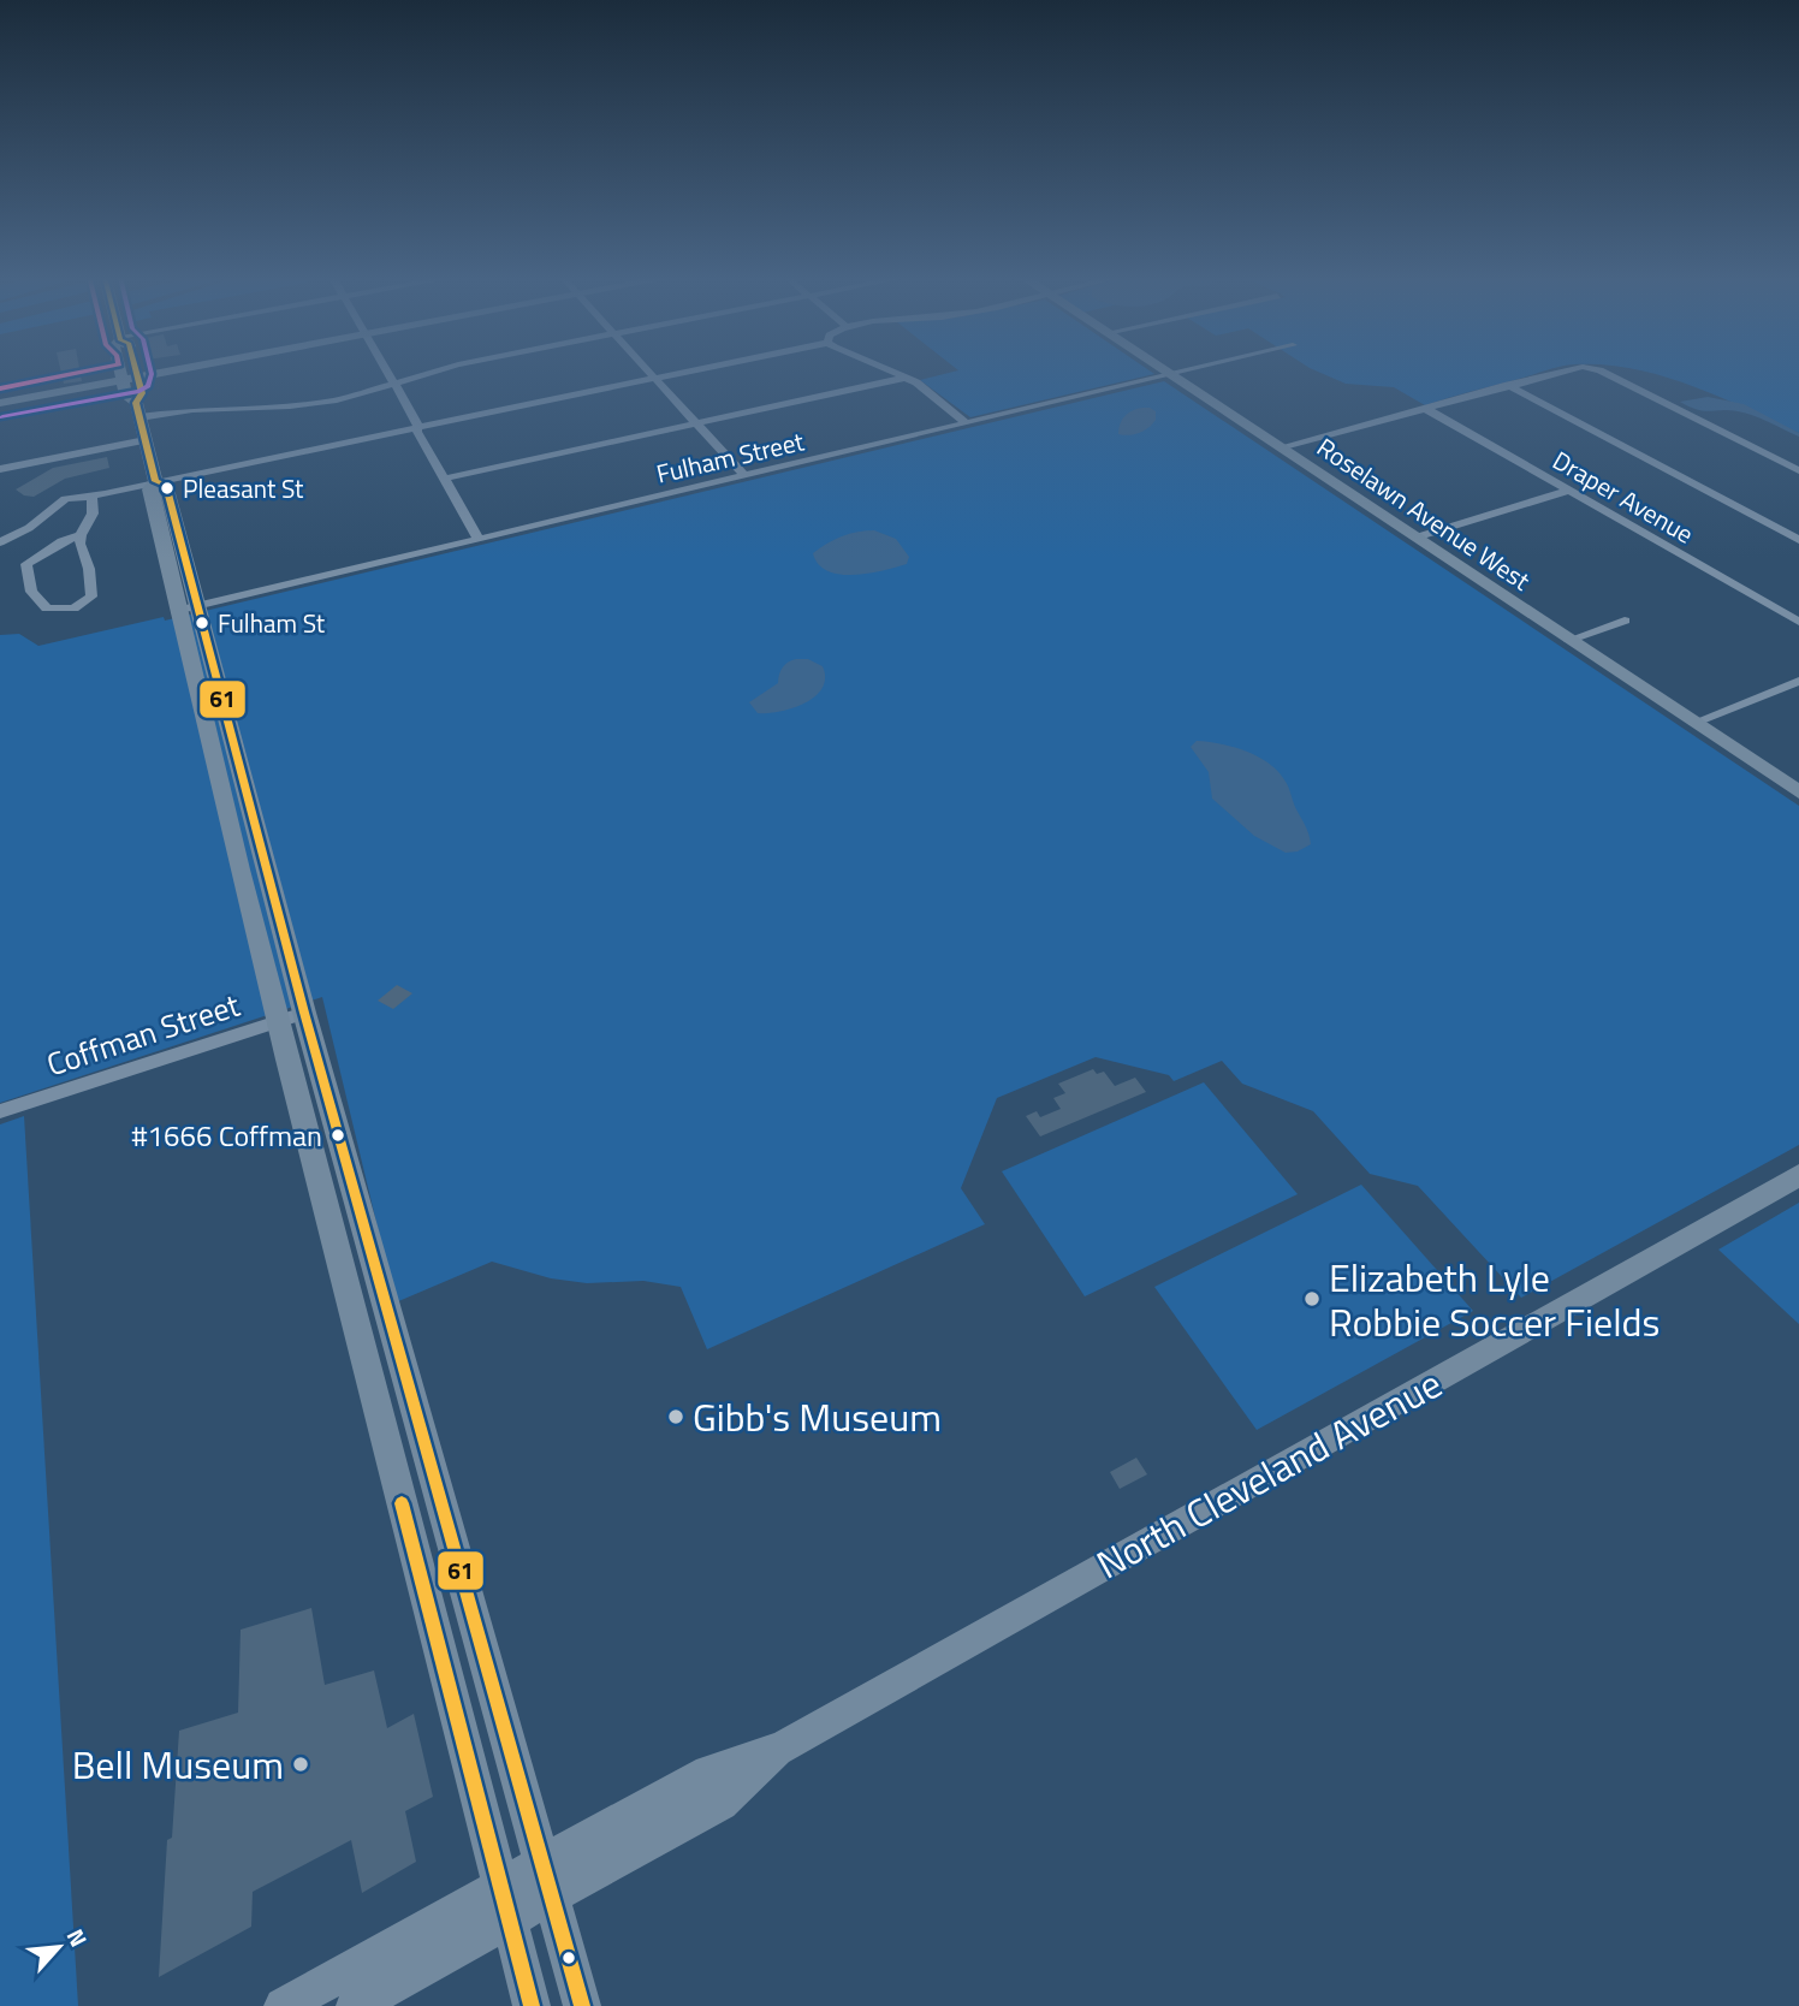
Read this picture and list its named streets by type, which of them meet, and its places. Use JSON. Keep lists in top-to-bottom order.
{
  "streets": {
    "main road": ["Roselawn Avenue West", "North Cleveland Avenue"],
    "street": ["Fulham Street", "Draper Avenue", "Coffman Street"]
  },
  "crossings": [
    ["Fulham Street", "Roselawn Avenue West"]
  ],
  "places": [
    "Pleasant St",
    "Fulham St",
    "#1666 Coffman",
    "Elizabeth Lyle Robbie Soccer Fields",
    "Gibb's Museum",
    "Bell Museum"
  ],
  "lines": ["transit line 61"],
  "north": "top right"
}
